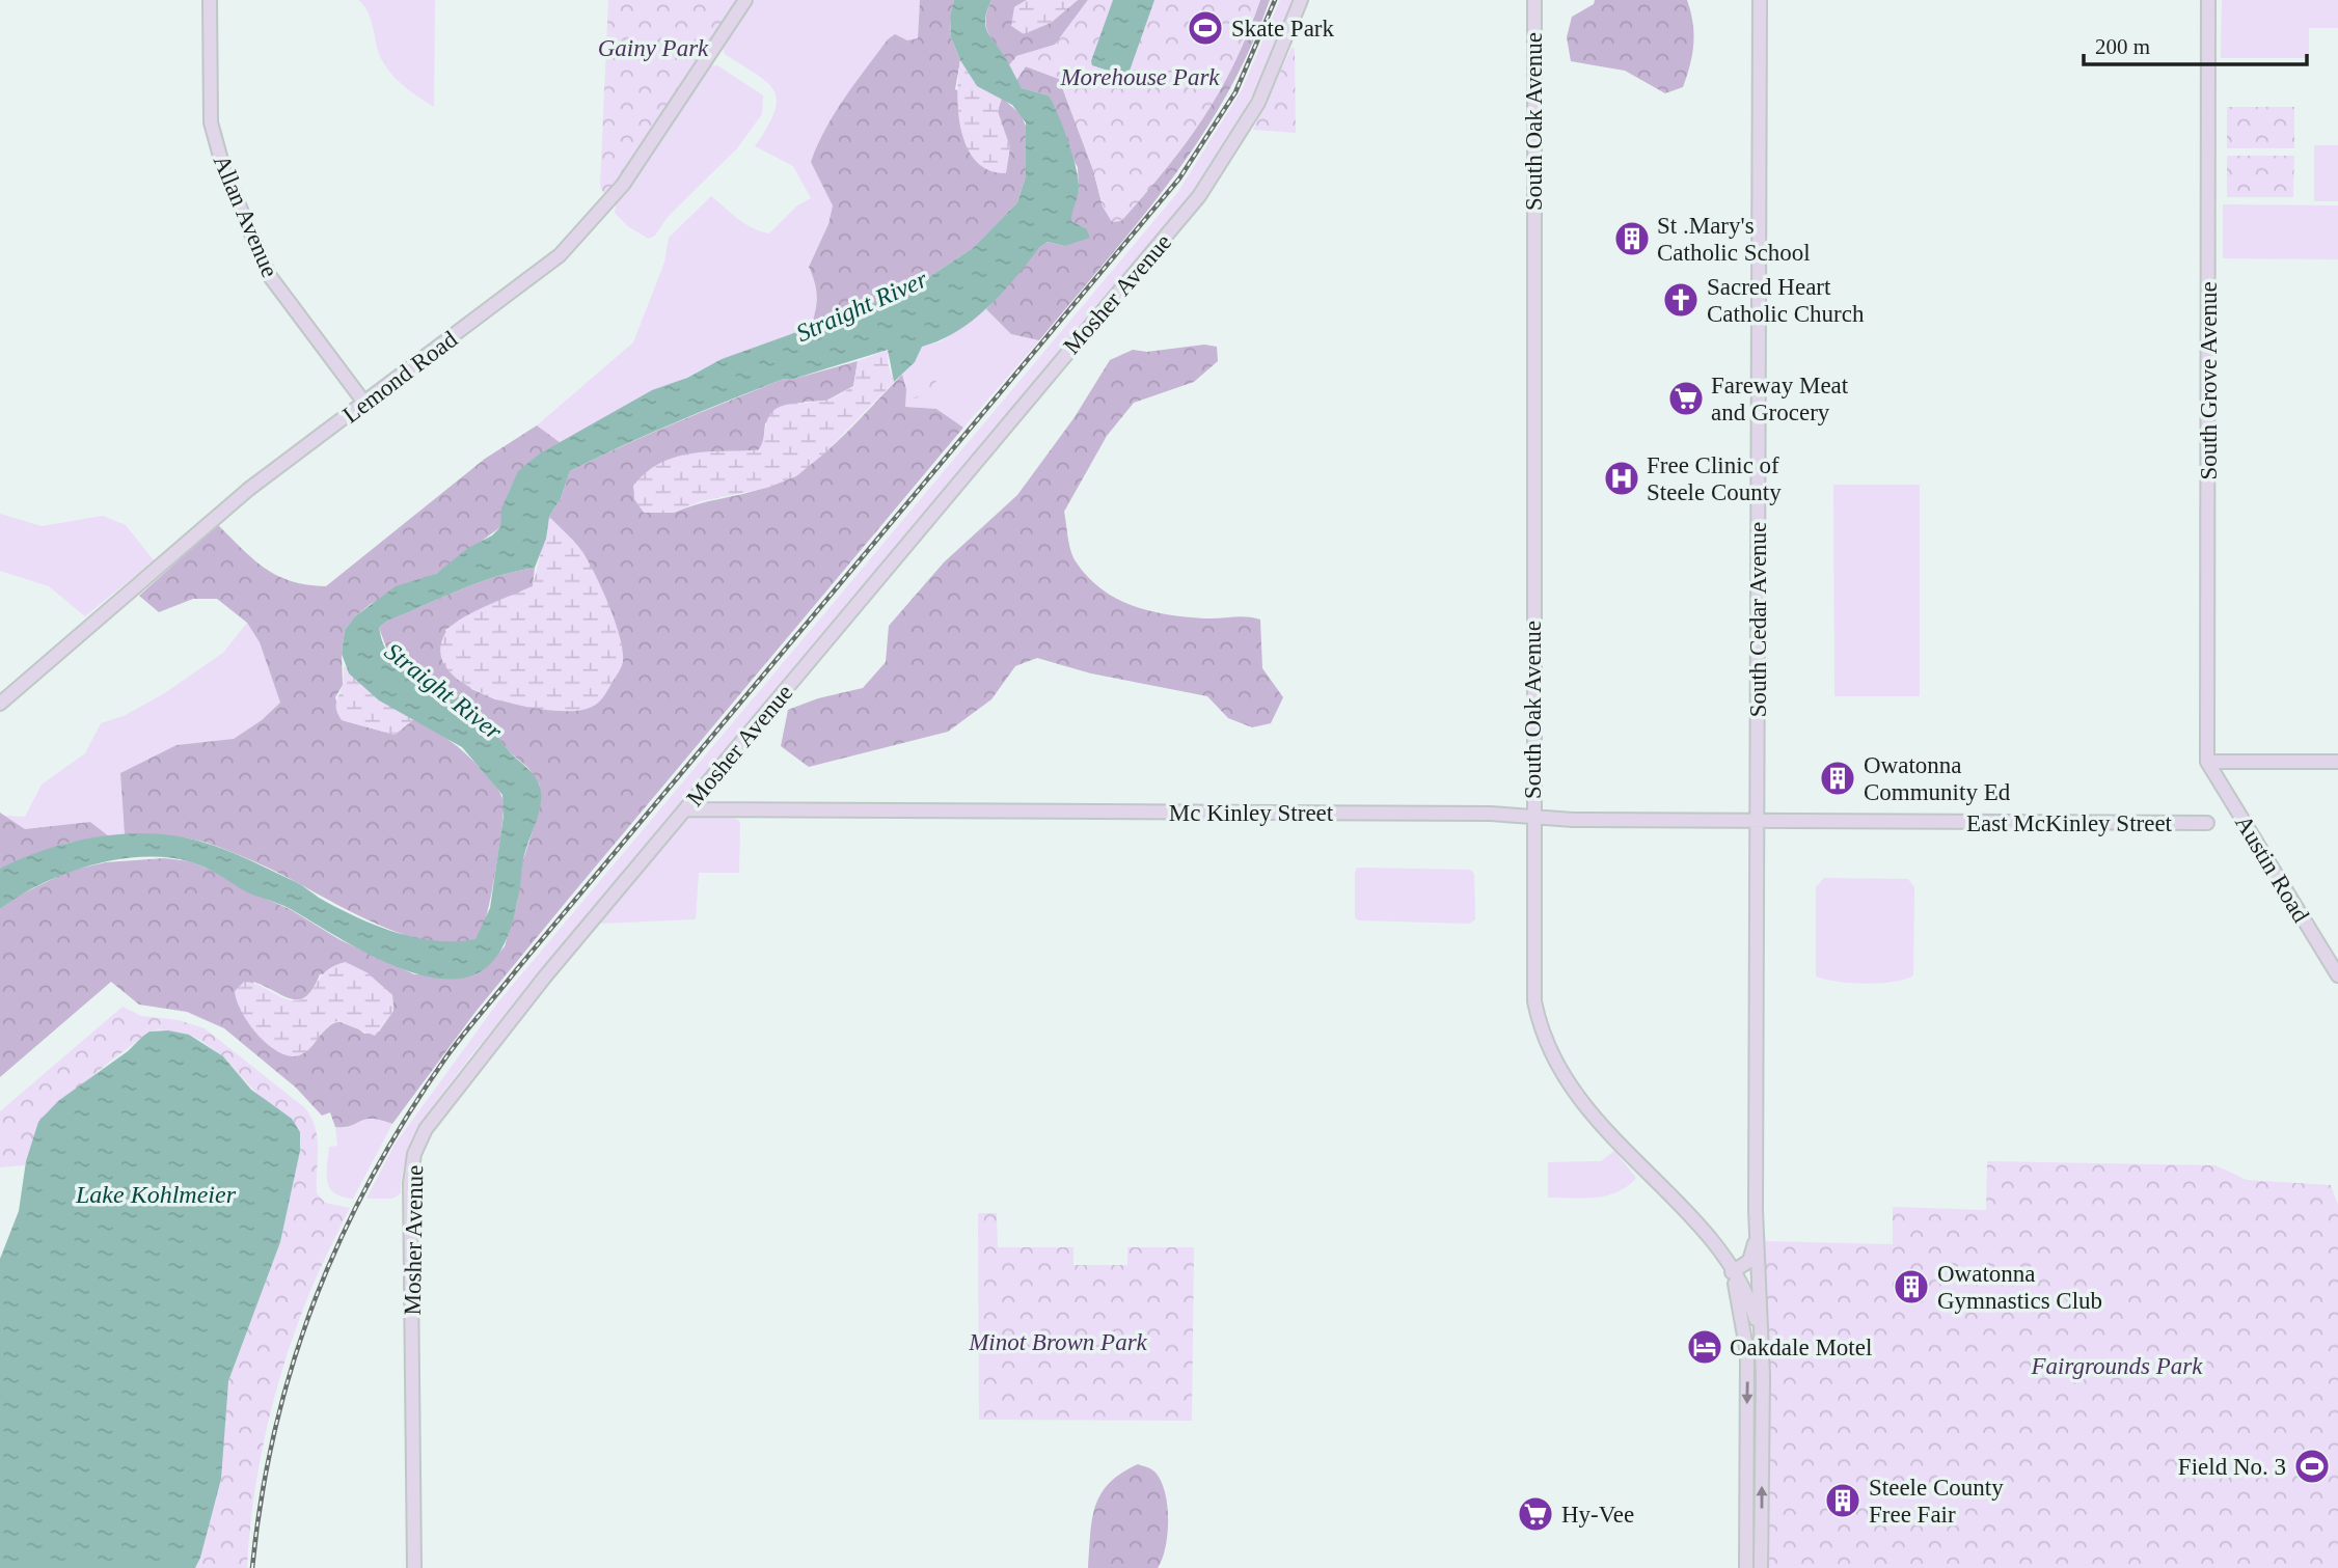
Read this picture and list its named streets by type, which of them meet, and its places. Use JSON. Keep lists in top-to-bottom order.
{
  "streets": {
    "street": [
      "South Oak Avenue",
      "Allan Avenue",
      "Mosher Avenue",
      "Lemond Road",
      "South Grove Avenue",
      "South Cedar Avenue",
      "Mc Kinley Street",
      "East McKinley Street",
      "Austin Road"
    ]
  },
  "crossings": [
    ["South Oak Avenue", "South Cedar Avenue"],
    ["South Oak Avenue", "Mc Kinley Street"],
    ["Allan Avenue", "Lemond Road"],
    ["Mosher Avenue", "Mc Kinley Street"],
    ["South Grove Avenue", "Austin Road"],
    ["South Cedar Avenue", "Mc Kinley Street"],
    ["South Cedar Avenue", "East McKinley Street"],
    ["Mc Kinley Street", "East McKinley Street"]
  ],
  "water": ["Straight River", "Lake Kohlmeier"],
  "parks": [
    "Gainy Park",
    "Morehouse Park",
    "Minot Brown Park",
    "Fairgrounds Park"
  ],
  "places": {
    "sports": ["Skate Park", "Field No. 3"],
    "building": [
      "St .Mary's Catholic School",
      "Owatonna Community Ed",
      "Owatonna Gymnastics Club",
      "Steele County Free Fair"
    ],
    "church": ["Sacred Heart Catholic Church"],
    "supermarket": ["Fareway Meat and Grocery", "Hy-Vee"],
    "hospital": ["Free Clinic of Steele County"],
    "hotel": ["Oakdale Motel"]
  },
  "scale_bar": "200 m"
}
